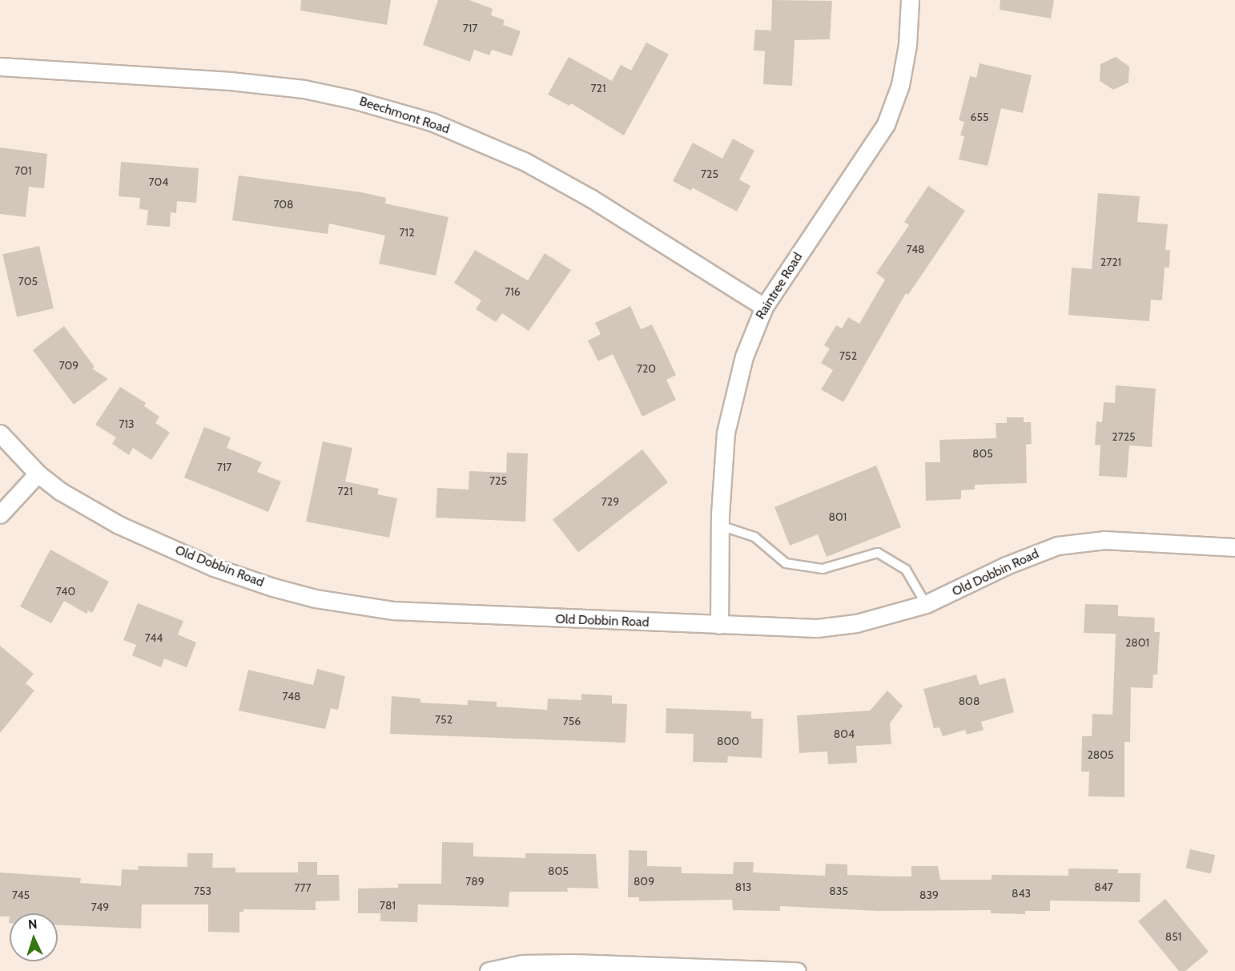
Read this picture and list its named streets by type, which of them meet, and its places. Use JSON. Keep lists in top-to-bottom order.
{
  "streets": {
    "street": ["Beechmont Road", "Raintree Road", "Old Dobbin Road"]
  },
  "crossings": [
    ["Beechmont Road", "Raintree Road"],
    ["Raintree Road", "Old Dobbin Road"]
  ],
  "house_numbers": [
    "717",
    "721",
    "655",
    "701",
    "725",
    "704",
    "708",
    "712",
    "748",
    "2721",
    "705",
    "716",
    "752",
    "709",
    "720",
    "713",
    "2725",
    "805",
    "717",
    "725",
    "721",
    "729",
    "801",
    "740",
    "744",
    "2801",
    "748",
    "808",
    "752",
    "756",
    "804",
    "800",
    "2805",
    "805",
    "789",
    "809",
    "813",
    "847",
    "777",
    "753",
    "835",
    "843",
    "745",
    "839",
    "781",
    "749",
    "851"
  ],
  "north": "top"
}
